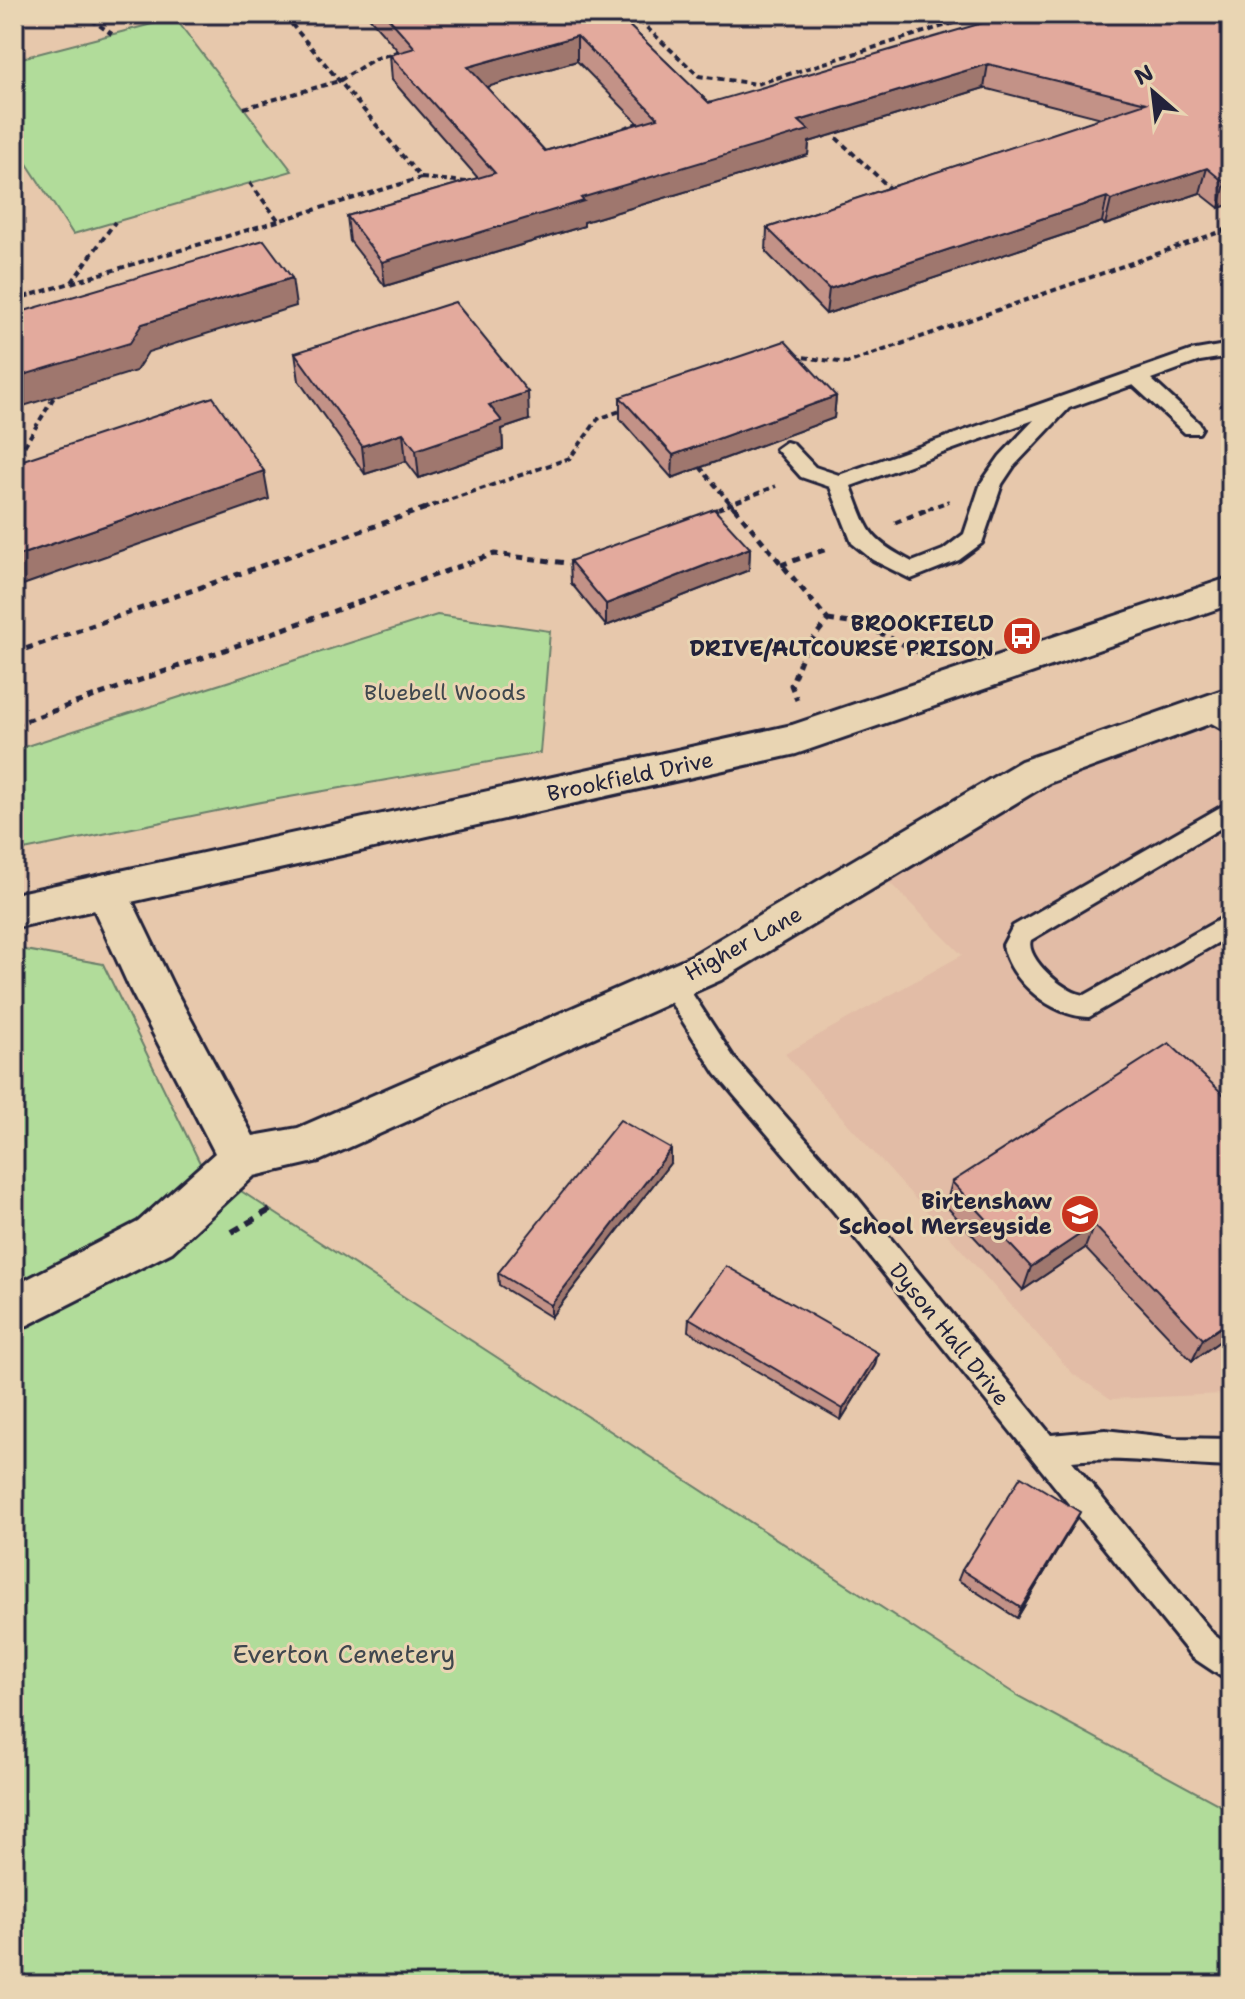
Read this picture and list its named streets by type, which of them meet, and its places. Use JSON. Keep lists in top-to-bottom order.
{
  "streets": {
    "street": ["Brookfield Drive", "Higher Lane"],
    "lane": ["Dyson Hall Drive"]
  },
  "crossings": [
    ["Higher Lane", "Dyson Hall Drive"]
  ],
  "parks": ["Bluebell Woods", "Everton Cemetery"],
  "places": {
    "bus stop": ["BROOKFIELD DRIVE/ALTCOURSE PRISON"],
    "school or university": ["Birtenshaw School Merseyside"]
  },
  "north": "top left"
}
